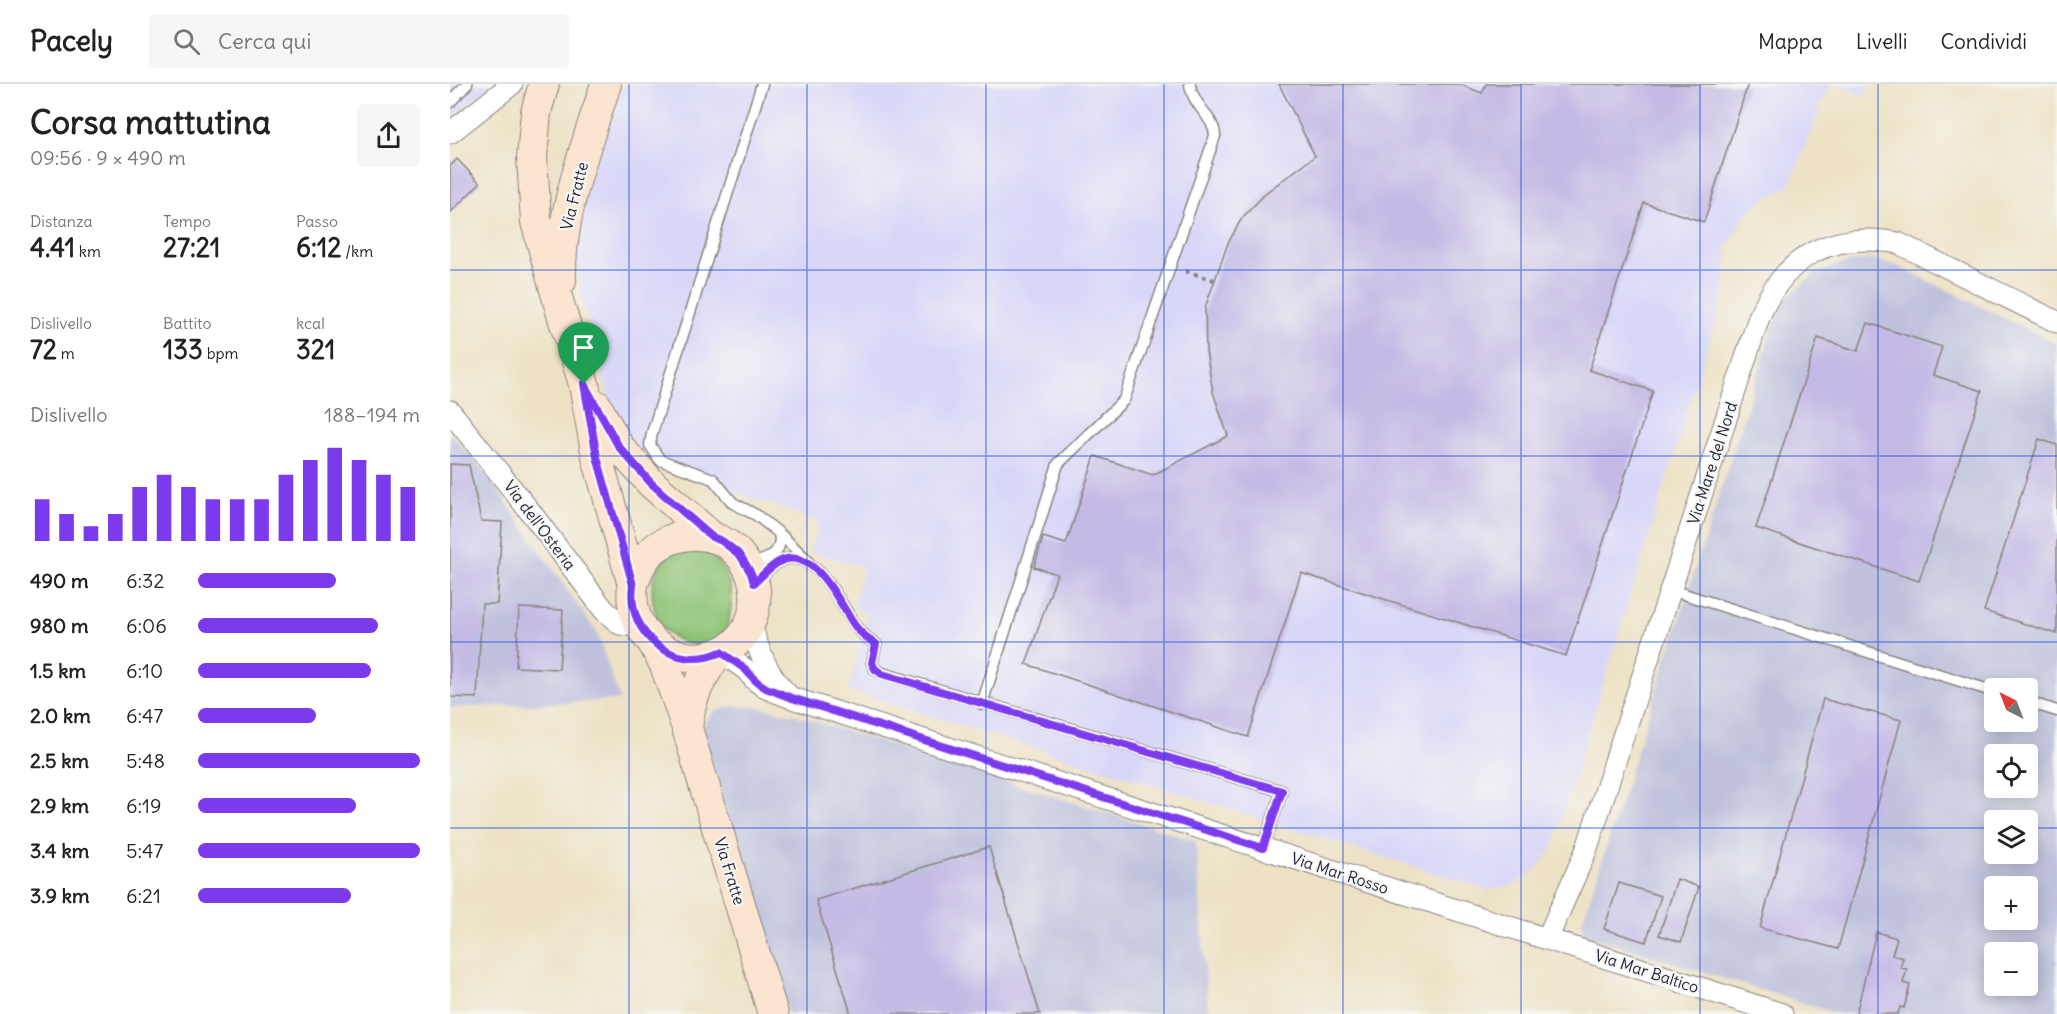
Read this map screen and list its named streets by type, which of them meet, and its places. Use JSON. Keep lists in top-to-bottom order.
{
  "streets": {
    "main road": ["Via Fratte"],
    "street": [
      "Via Mare del Nord",
      "Via dell'Osteria",
      "Via Mar Rosso",
      "Via Mar Baltico"
    ]
  },
  "crossings": [
    ["Via Fratte", "Via dell'Osteria"],
    ["Via Fratte", "Via Mar Rosso"],
    ["Via Mare del Nord", "Via Mar Rosso"],
    ["Via Mare del Nord", "Via Mar Baltico"],
    ["Via dell'Osteria", "Via Mar Rosso"],
    ["Via Mar Rosso", "Via Mar Baltico"]
  ],
  "north": "top left",
  "page": {
    "header": "Pacely",
    "search": "Cerca qui",
    "nav": ["Mappa", "Livelli", "Condividi"],
    "heading": ["Corsa mattutina", "09:56 · 9 × 490 m"],
    "stats": [
      ["Distanza", "4.41 km"],
      ["Tempo", "27:21"],
      ["Passo", "6:12 /km"],
      ["Dislivello", "72 m"],
      ["Battito", "133 bpm"],
      ["kcal", "321"]
    ],
    "chart": ["Dislivello", "188–194 m"],
    "list": [
      {
        "name": "490 m",
        "note": "6:32"
      },
      {
        "name": "980 m",
        "note": "6:06"
      },
      {
        "name": "1.5 km",
        "note": "6:10"
      },
      {
        "name": "2.0 km",
        "note": "6:47"
      },
      {
        "name": "2.5 km",
        "note": "5:48"
      },
      {
        "name": "2.9 km",
        "note": "6:19"
      },
      {
        "name": "3.4 km",
        "note": "5:47"
      },
      {
        "name": "3.9 km",
        "note": "6:21"
      }
    ],
    "map_buttons": ["+", "−"]
  }
}
